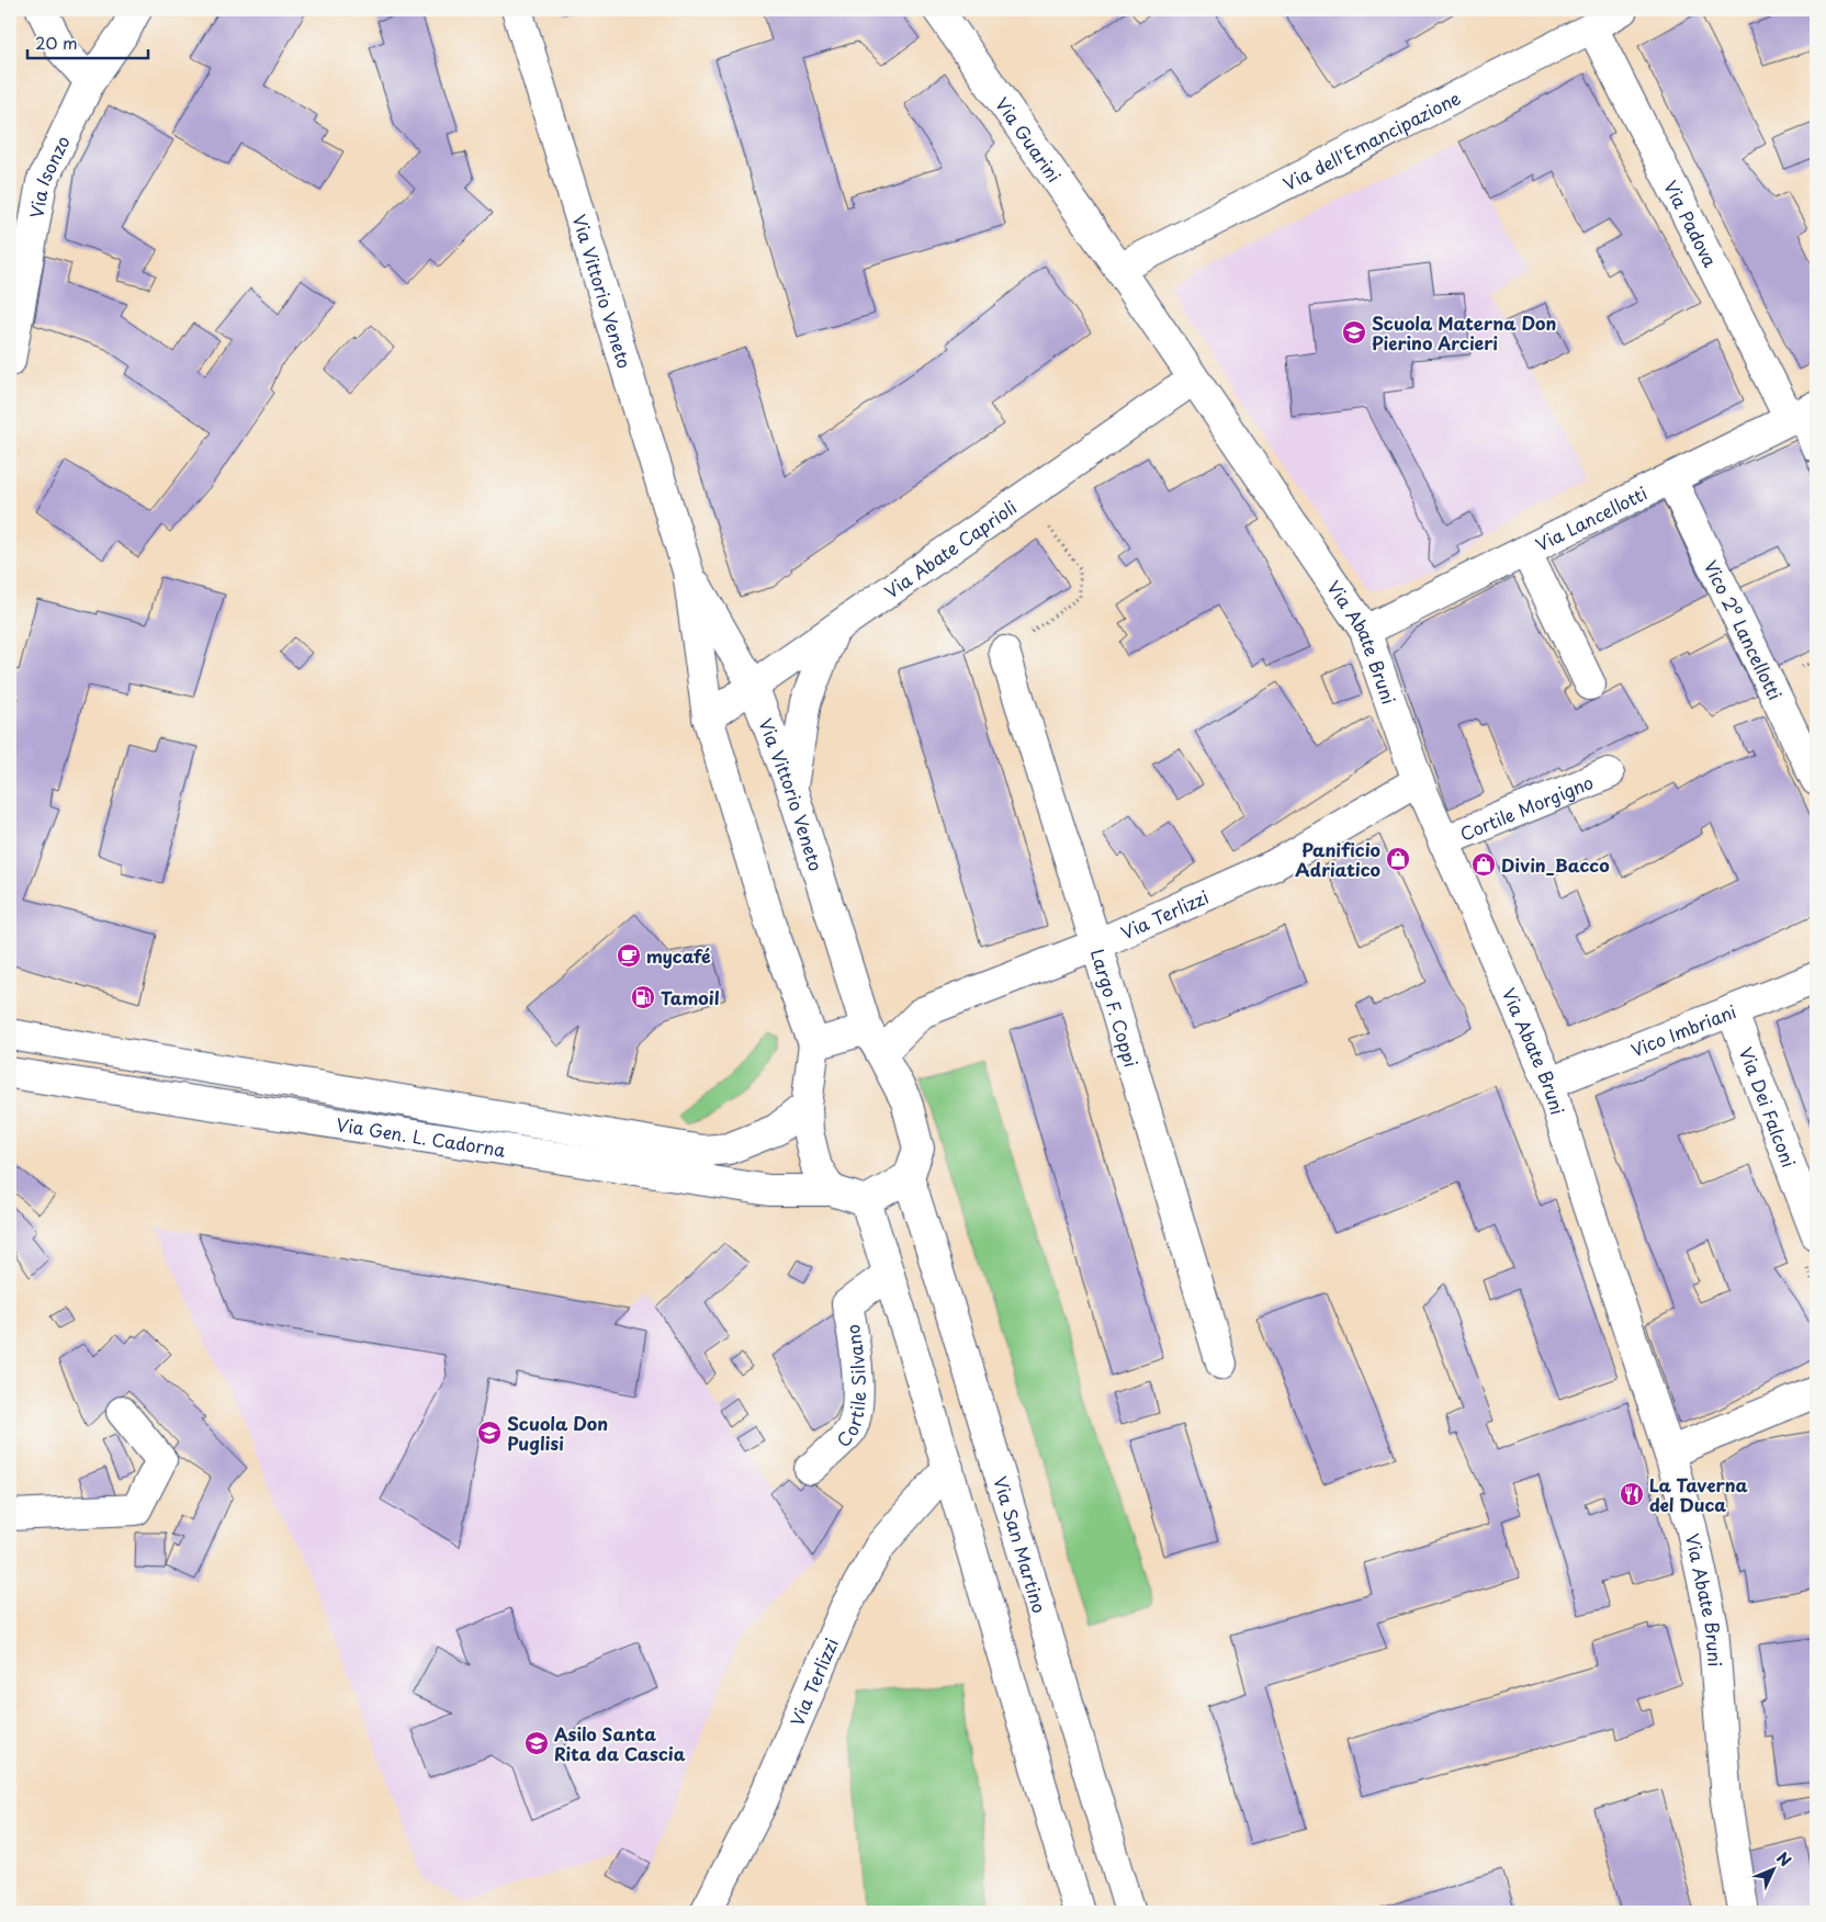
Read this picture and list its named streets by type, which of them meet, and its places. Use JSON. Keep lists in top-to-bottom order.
{
  "streets": {
    "street": [
      "Via Guarini",
      "Via dell'Emancipazione",
      "Via Isonzo",
      "Via Padova",
      "Via Vittorio Veneto",
      "Via Lancellotti",
      "Via Abate Caprioli",
      "Vico 2º Lancellotti",
      "Via Abate Bruni",
      "Cortile Morgigno",
      "Via Terlizzi",
      "Largo F. Coppi",
      "Vico Imbriani",
      "Via Dei Falconi",
      "Via Gen. L. Cadorna",
      "Cortile Silvano",
      "Via San Martino"
    ]
  },
  "crossings": [
    ["Via Guarini", "Via dell'Emancipazione"],
    ["Via Guarini", "Via Abate Bruni"],
    ["Via dell'Emancipazione", "Via Padova"],
    ["Via dell'Emancipazione", "Via Abate Bruni"],
    ["Via Padova", "Via Lancellotti"],
    ["Via Vittorio Veneto", "Via Abate Caprioli"],
    ["Via Vittorio Veneto", "Via Terlizzi"],
    ["Via Vittorio Veneto", "Via Gen. L. Cadorna"],
    ["Via Vittorio Veneto", "Via San Martino"],
    ["Via Lancellotti", "Vico 2º Lancellotti"],
    ["Via Lancellotti", "Via Abate Bruni"],
    ["Via Abate Caprioli", "Via Abate Bruni"],
    ["Via Abate Bruni", "Cortile Morgigno"],
    ["Via Abate Bruni", "Via Terlizzi"],
    ["Via Abate Bruni", "Vico Imbriani"],
    ["Via Terlizzi", "Largo F. Coppi"],
    ["Via Terlizzi", "Via Gen. L. Cadorna"],
    ["Via Terlizzi", "Via San Martino"],
    ["Vico Imbriani", "Via Dei Falconi"],
    ["Via Gen. L. Cadorna", "Via San Martino"]
  ],
  "places": {
    "school or university": ["Scuola Materna Don Pierino Arcieri", "Scuola Don Puglisi", "Asilo Santa Rita da Cascia"],
    "shop": ["Panificio Adriatico", "Divin_Bacco"],
    "cafe": ["mycafé"],
    "fuel station": ["Tamoil"],
    "restaurant": ["La Taverna del Duca"]
  },
  "scale_bar": "20 m",
  "north": "top right"
}
